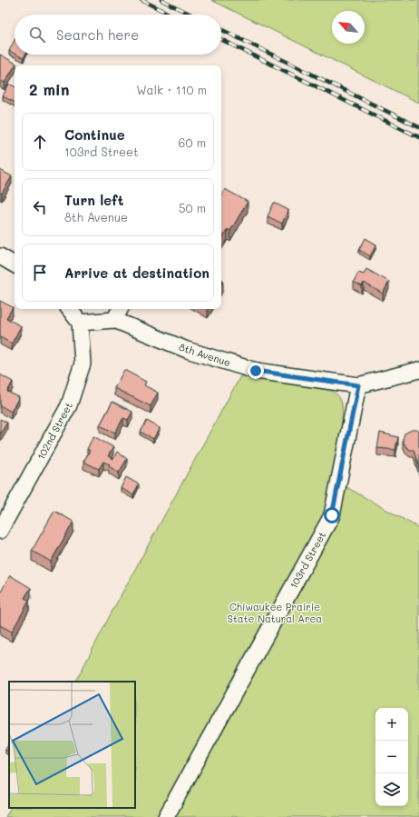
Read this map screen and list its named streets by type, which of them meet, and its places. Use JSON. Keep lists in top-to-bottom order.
{
  "streets": {
    "street": ["8th Avenue", "102nd Street", "103rd Street"]
  },
  "crossings": [
    ["8th Avenue", "102nd Street"],
    ["8th Avenue", "103rd Street"]
  ],
  "parks": ["Chiwaukee Prairie State Natural Area"],
  "north": "top left",
  "page": {
    "search": "Search here",
    "heading": ["2 min", "Walk · 110 m"],
    "list": [
      ["Continue", "103rd Street", "60 m"],
      ["Turn left", "8th Avenue", "50 m"],
      "Arrive at destination"
    ],
    "map_buttons": ["+", "−"]
  }
}
